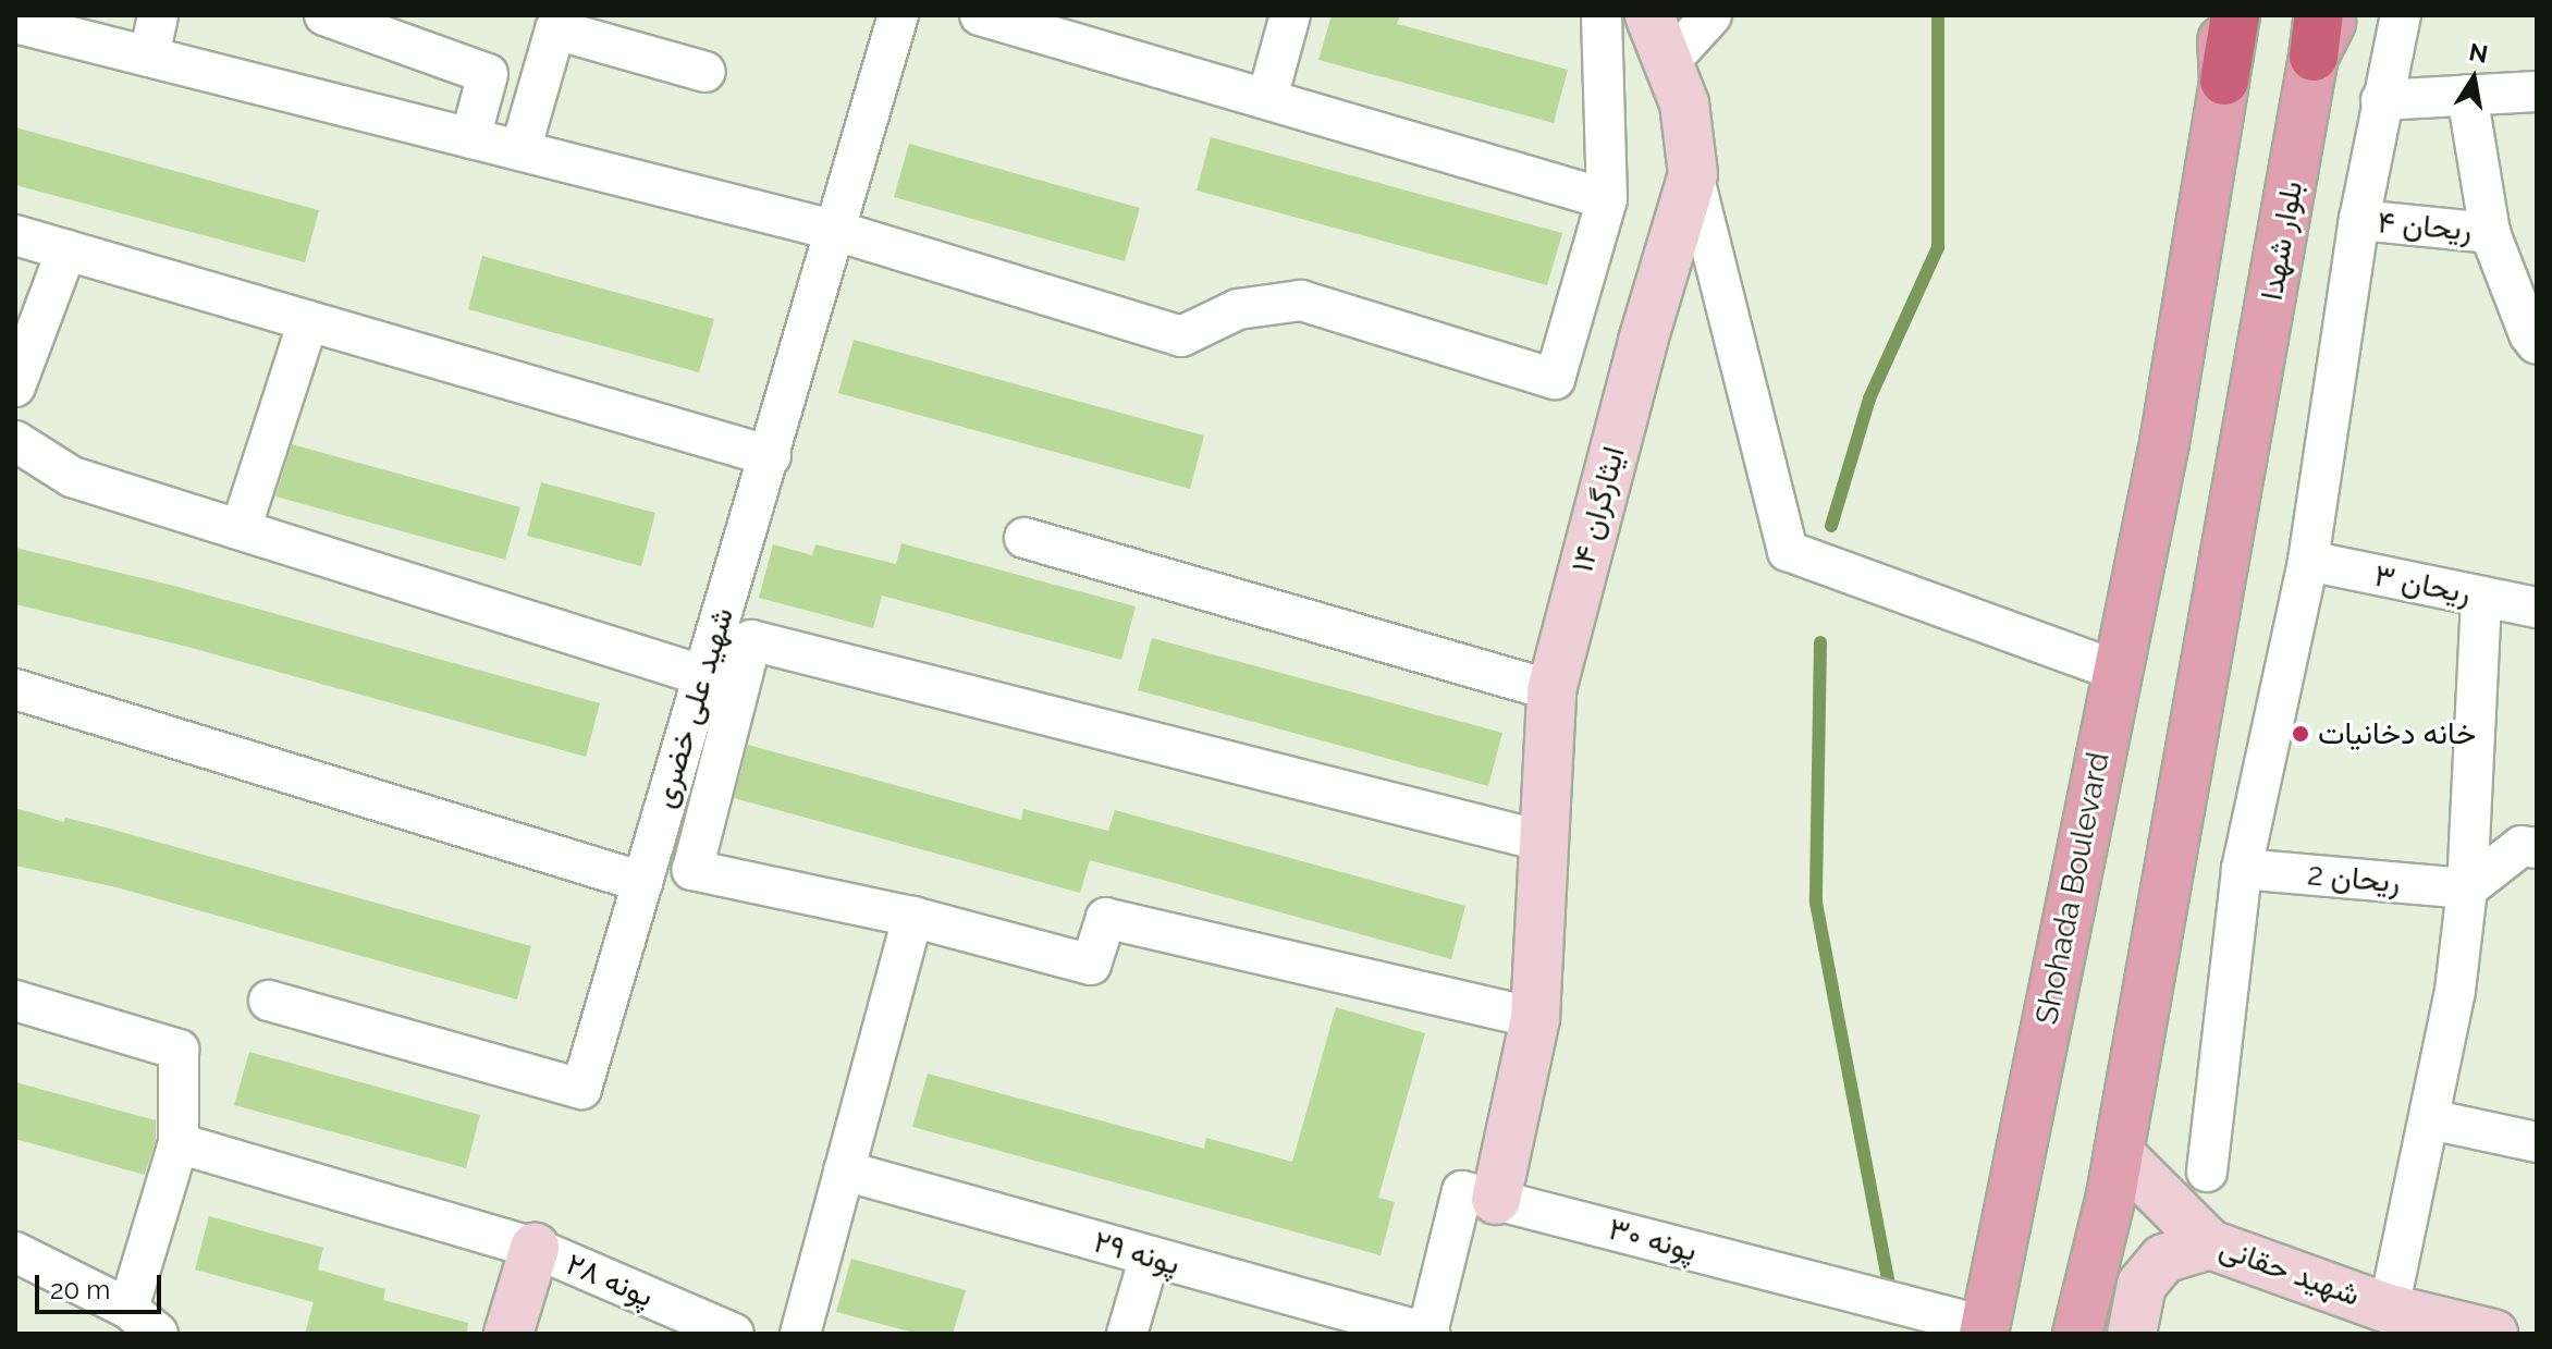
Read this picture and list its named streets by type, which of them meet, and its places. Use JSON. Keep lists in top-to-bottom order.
{
  "streets": {
    "main road": ["بلوار شهدا", "Shohada Boulevard"],
    "street": [
      "ریحان ۴",
      "ایثارگران ۱۴",
      "ریحان ۳",
      "شهید علی خضری",
      "ریحان 2",
      "پونه ۳۰",
      "پونه ۲۹",
      "شهید حقانی",
      "پونه ۲۸"
    ]
  },
  "crossings": [
    ["بلوار شهدا", "شهید حقانی"],
    ["ایثارگران ۱۴", "پونه ۳۰"],
    ["Shohada Boulevard", "پونه ۳۰"],
    ["پونه ۳۰", "پونه ۲۹"]
  ],
  "places": ["خانه دخانیات"],
  "scale_bar": "20 m",
  "north": "top"
}
